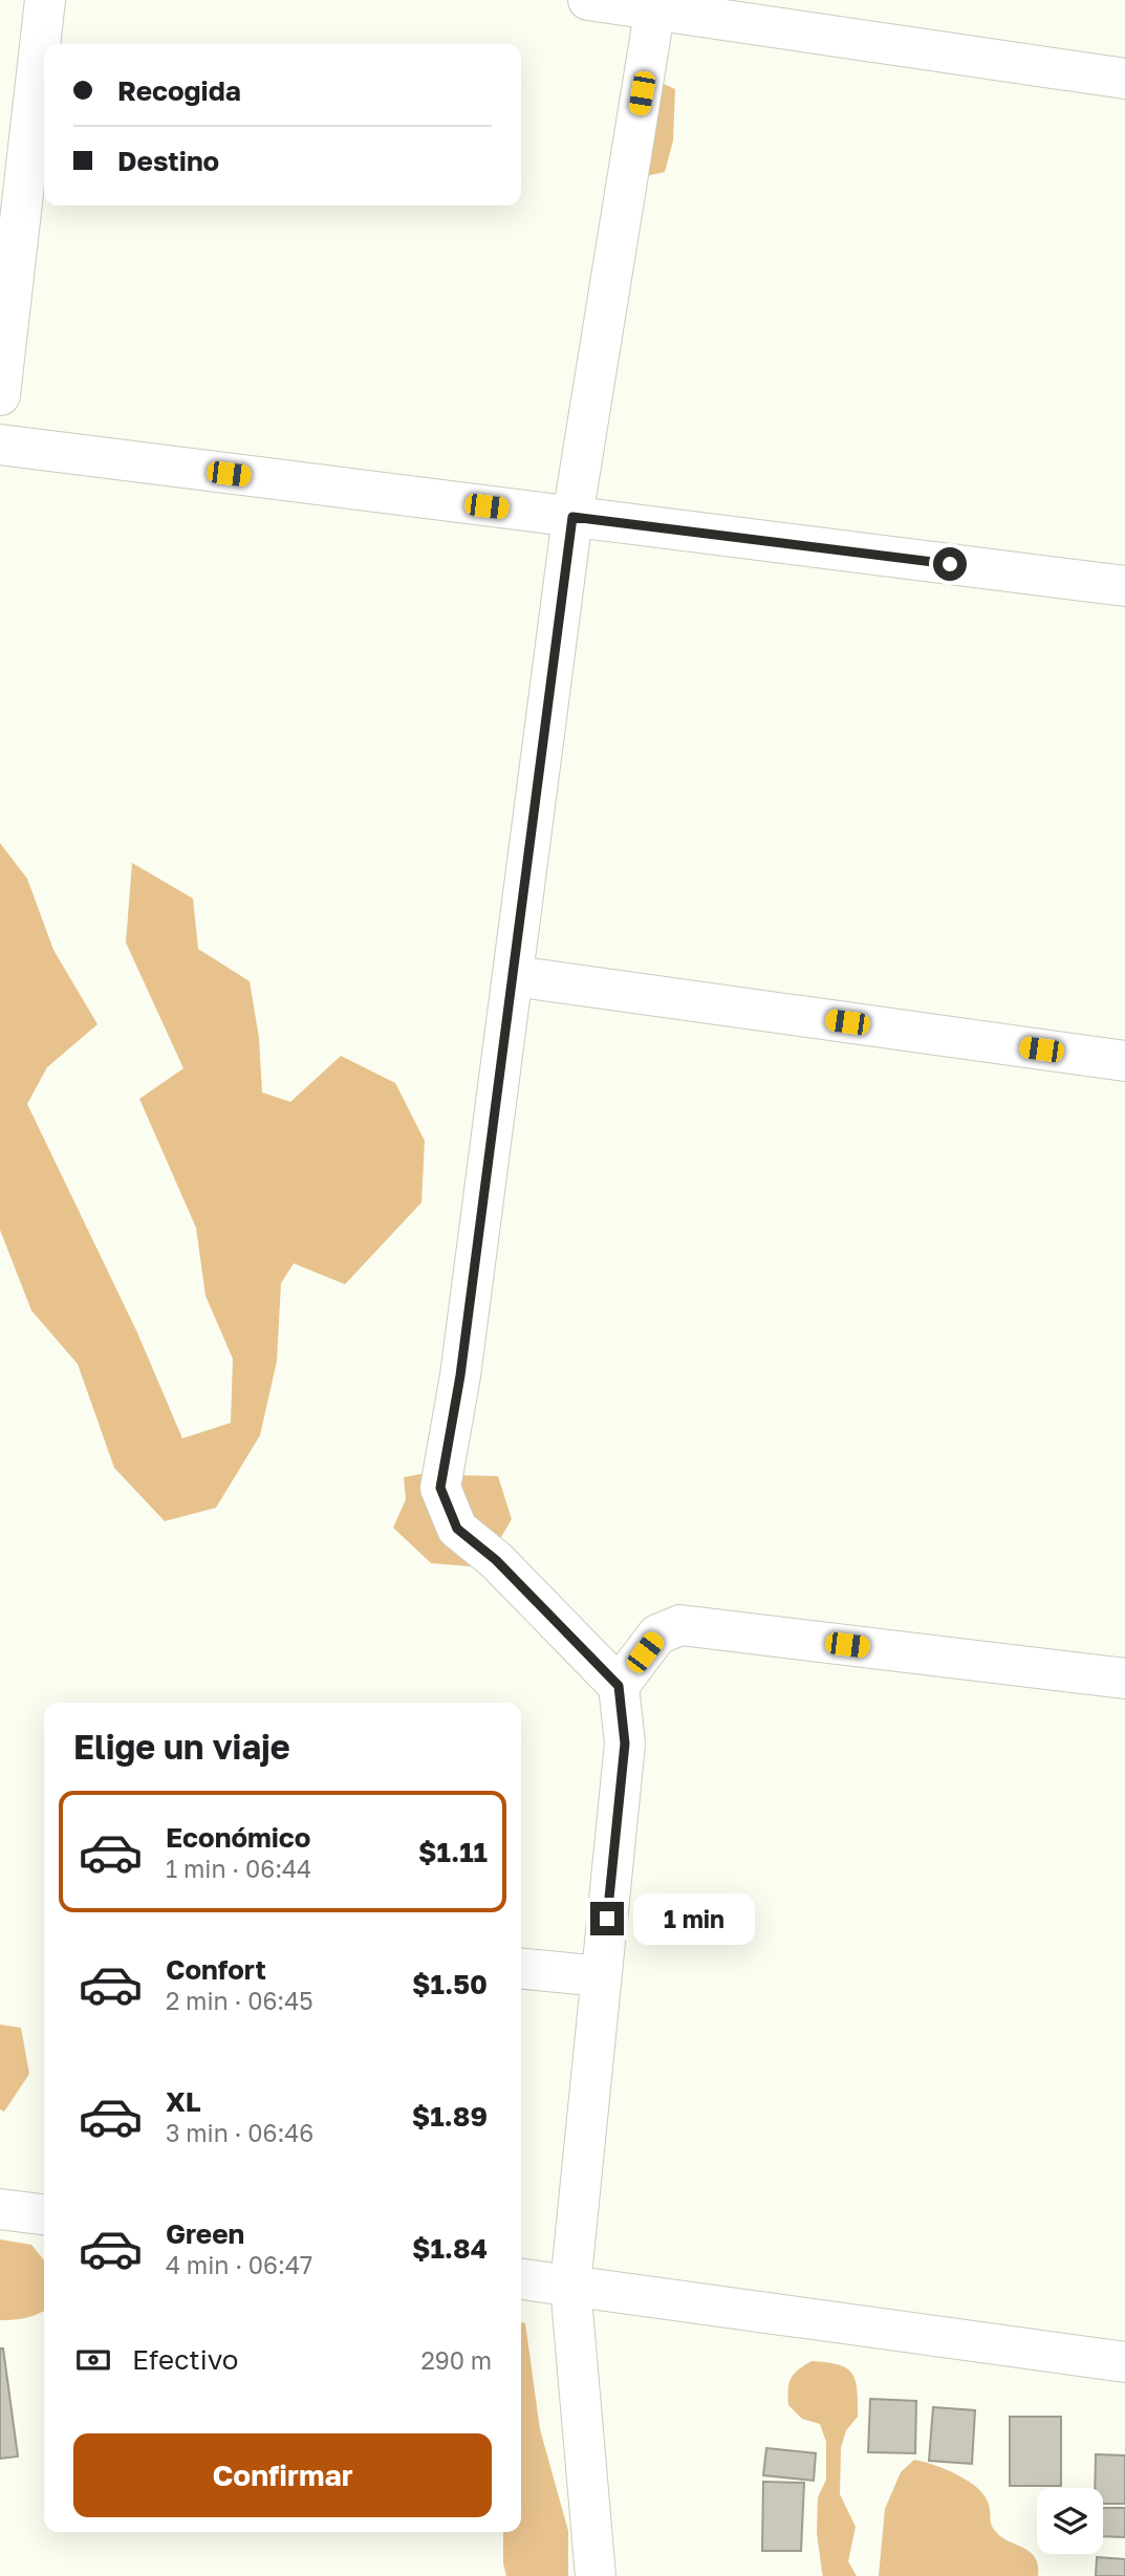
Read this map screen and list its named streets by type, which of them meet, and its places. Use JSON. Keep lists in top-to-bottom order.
{
  "page": {
    "banner": ["Recogida", "Destino"],
    "heading": "Elige un viaje",
    "list": [
      {
        "name": "Económico",
        "note": "1 min · 06:44",
        "value": "$1.11"
      },
      {
        "name": "Confort",
        "note": "2 min · 06:45",
        "value": "$1.50"
      },
      {
        "name": "XL",
        "note": "3 min · 06:46",
        "value": "$1.89"
      },
      {
        "name": "Green",
        "note": "4 min · 06:47",
        "value": "$1.84"
      }
    ],
    "bubble": "1 min",
    "pay": ["Efectivo", "290 m"],
    "buttons": "Confirmar"
  }
}
